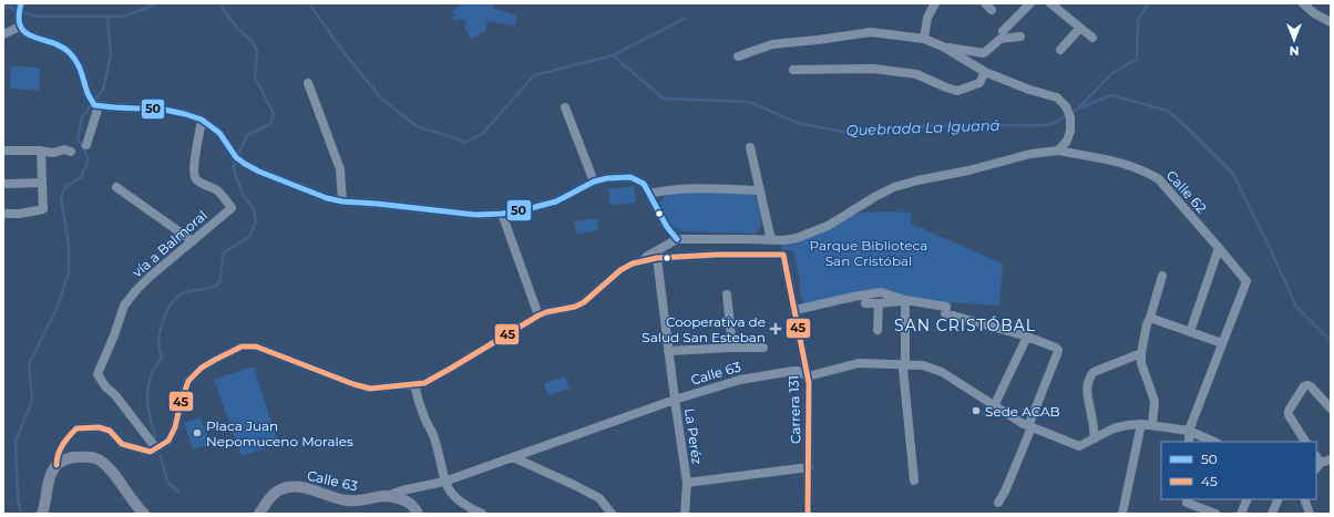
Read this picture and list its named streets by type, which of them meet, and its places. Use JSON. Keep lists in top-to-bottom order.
{
  "streets": {
    "main road": ["Calle 63"],
    "street": [
      "Calle 62",
      "vía a Balmoral",
      "Carrera 131",
      "La Peréz"
    ]
  },
  "crossings": [
    ["Calle 63", "Carrera 131"],
    ["Calle 63", "La Peréz"]
  ],
  "districts": ["SAN CRISTÓBAL"],
  "water": ["Quebrada La Iguaná"],
  "parks": ["Parque Biblioteca San Cristóbal"],
  "places": {
    "health": ["Cooperativa de Salud San Esteban"],
    "other": ["Sede ACAB", "Placa Juan Nepomuceno Morales"]
  },
  "lines": ["transit line 50", "transit line 45"],
  "legend": ["50", "45"],
  "north": "bottom"
}
